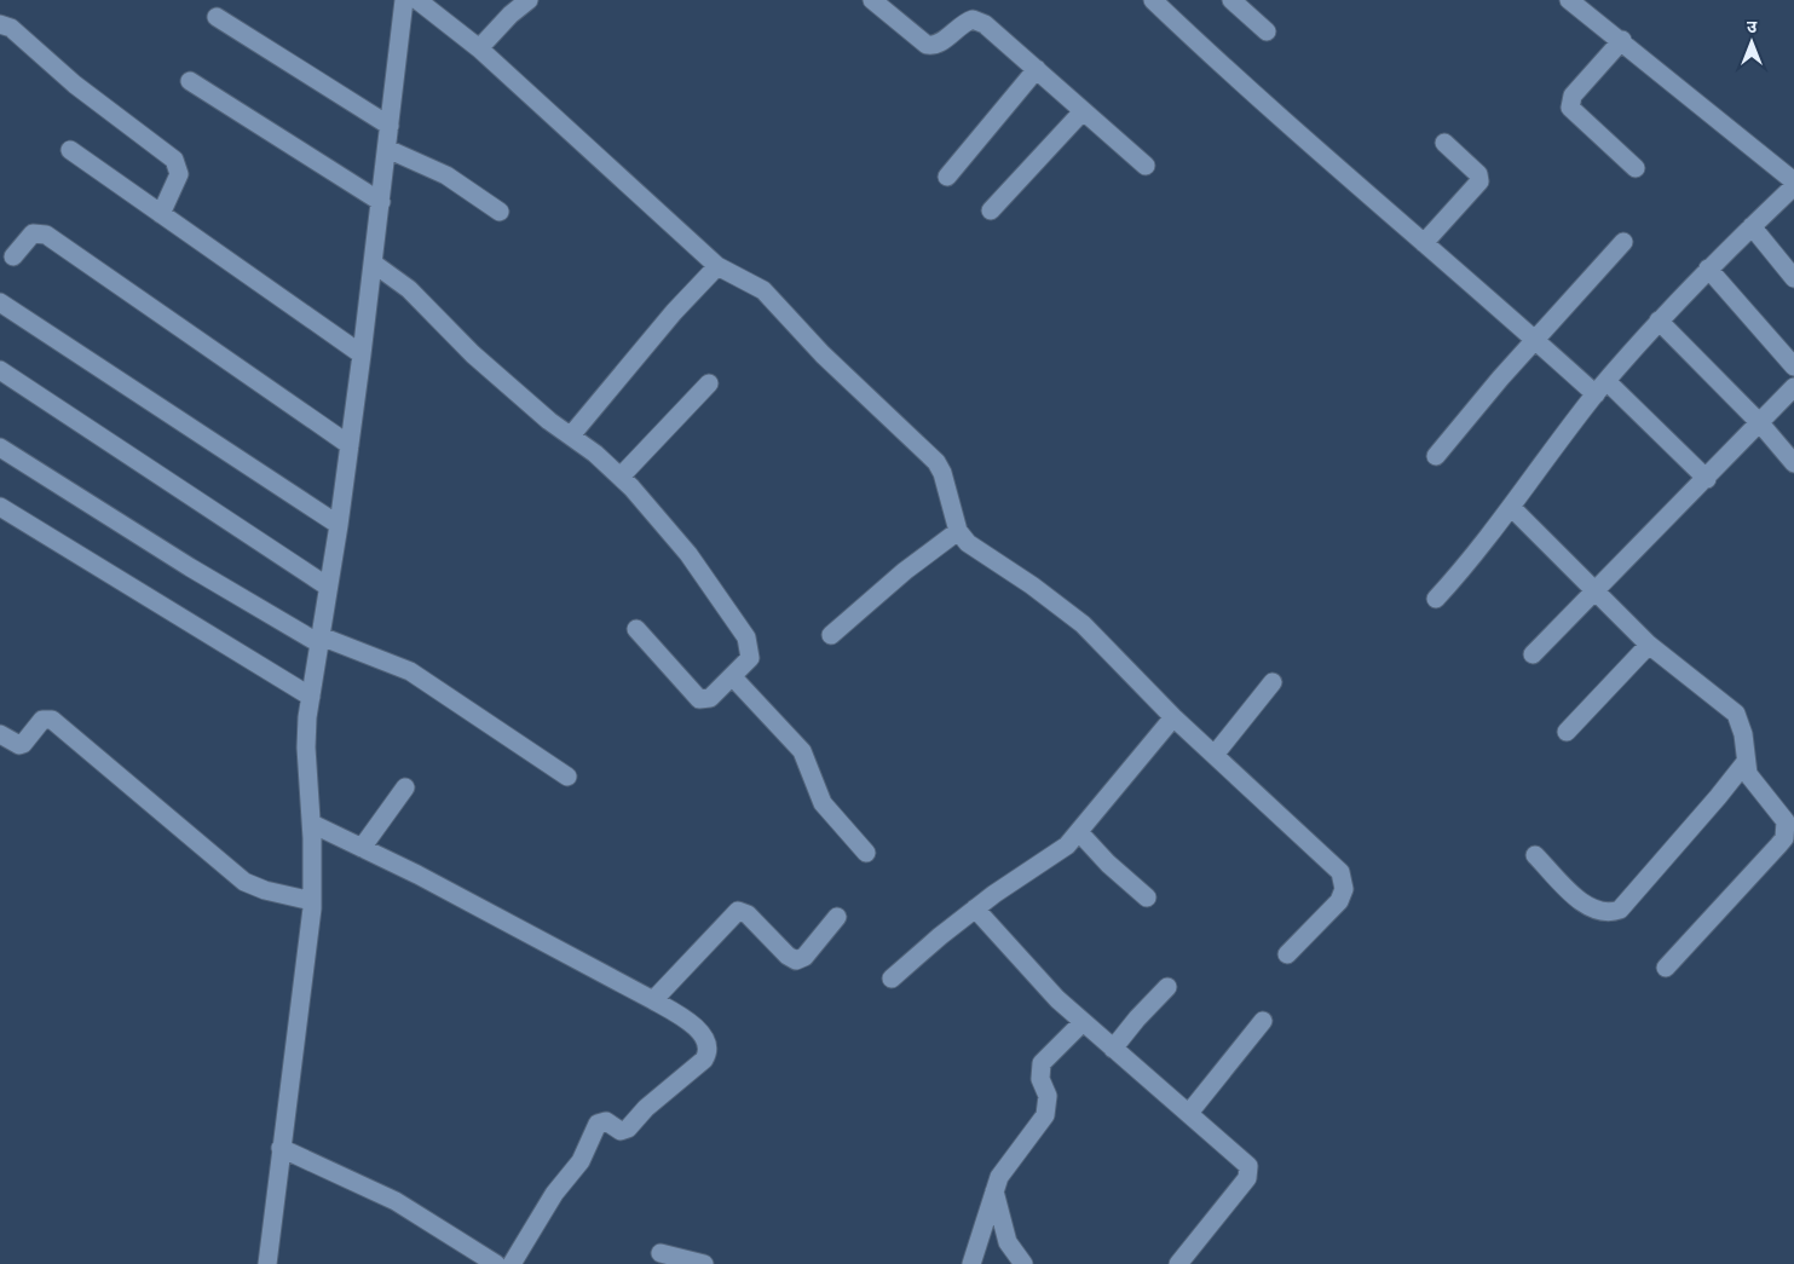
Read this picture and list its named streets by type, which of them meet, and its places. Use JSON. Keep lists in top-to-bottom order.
{
  "north": "top"
}
